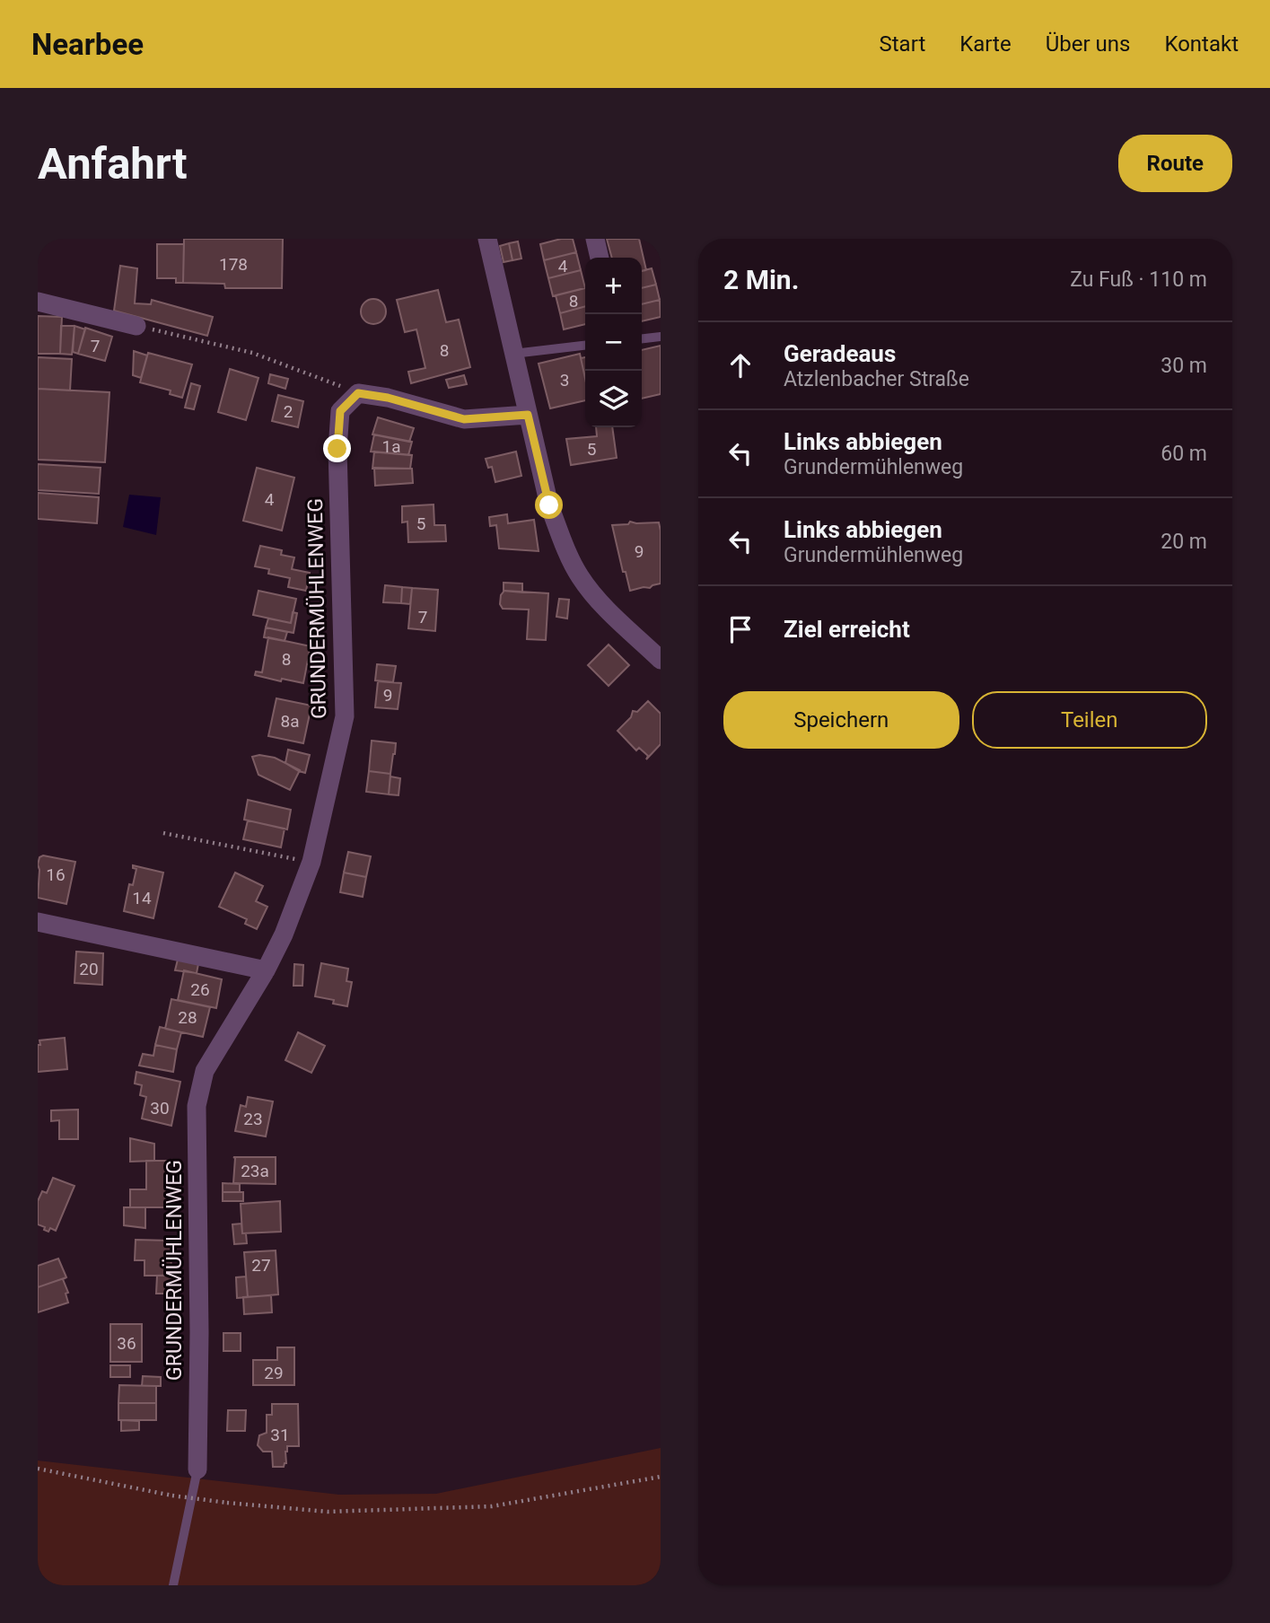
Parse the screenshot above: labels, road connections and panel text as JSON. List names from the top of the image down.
{
  "streets": {
    "street": ["GRUNDERMÜHLENWEG"]
  },
  "house_numbers": [
    "178",
    "4",
    "8",
    "7",
    "8",
    "3",
    "2",
    "1a",
    "5",
    "4",
    "5",
    "9",
    "7",
    "8",
    "9",
    "8a",
    "16",
    "14",
    "20",
    "26",
    "28",
    "30",
    "23",
    "23a",
    "27",
    "36",
    "29",
    "31"
  ],
  "page": {
    "header": "Nearbee",
    "nav": [
      "Start",
      "Karte",
      "Über uns",
      "Kontakt"
    ],
    "buttons": [
      "Route",
      ["Speichern", "Teilen"]
    ],
    "title": "Anfahrt",
    "heading": ["2 Min.", "Zu Fuß · 110 m"],
    "map_buttons": ["+", "−"],
    "list": [
      ["Geradeaus", "Atzlenbacher Straße", "30 m"],
      ["Links abbiegen", "Grundermühlenweg", "60 m"],
      ["Links abbiegen", "Grundermühlenweg", "20 m"],
      "Ziel erreicht"
    ]
  }
}
